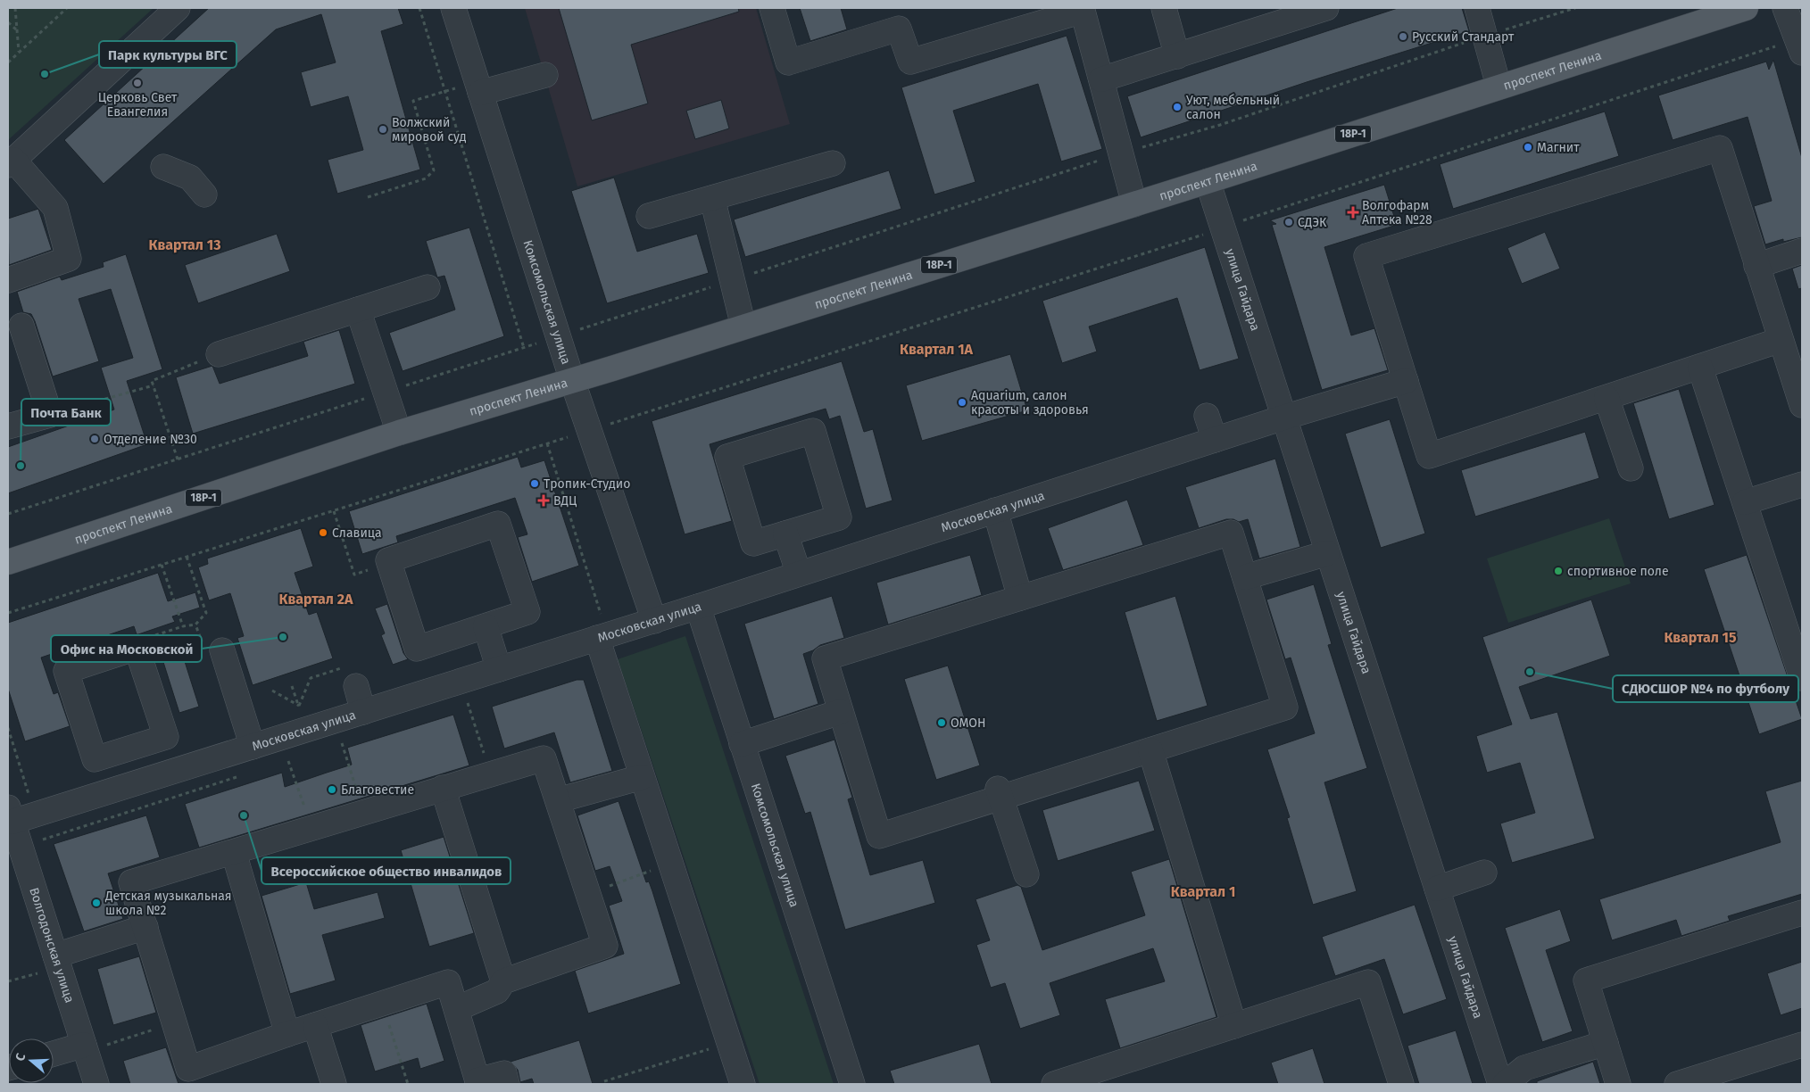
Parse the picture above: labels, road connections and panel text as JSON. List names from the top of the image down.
{
  "streets": {
    "main road": ["проспект Ленина", "18Р-1"],
    "street": [
      "улица Гайдара",
      "Комсомольская улица",
      "Московская улица",
      "Волгодонская улица"
    ]
  },
  "crossings": [
    ["проспект Ленина", "улица Гайдара"],
    ["проспект Ленина", "Комсомольская улица"],
    ["улица Гайдара", "Московская улица"],
    ["Комсомольская улица", "Московская улица"],
    ["Московская улица", "Волгодонская улица"]
  ],
  "districts": [
    "Квартал 13",
    "Квартал 1А",
    "Квартал 2А",
    "Квартал 15",
    "Квартал 1"
  ],
  "places": {
    "other": [
      "Русский Стандарт",
      "Парк культуры ВГС",
      "Церковь Свет Евангелия",
      "Уют, мебельный салон",
      "Волжский мировой суд",
      "Магнит",
      "СДЭК",
      "Aquarium, салон красоты и здоровья",
      "Отделение №30",
      "Почта Банк",
      "Тропик-Студио",
      "Славица",
      "спортивное поле",
      "Офис на Московской",
      "СДЮСШОР №4 по футболу",
      "ОМОН",
      "Благовестие",
      "Всероссийское общество инвалидов",
      "Детская музыкальная школа №2"
    ],
    "health": ["Волгофарм Аптека №28", "ВДЦ"]
  },
  "north": "left"
}
